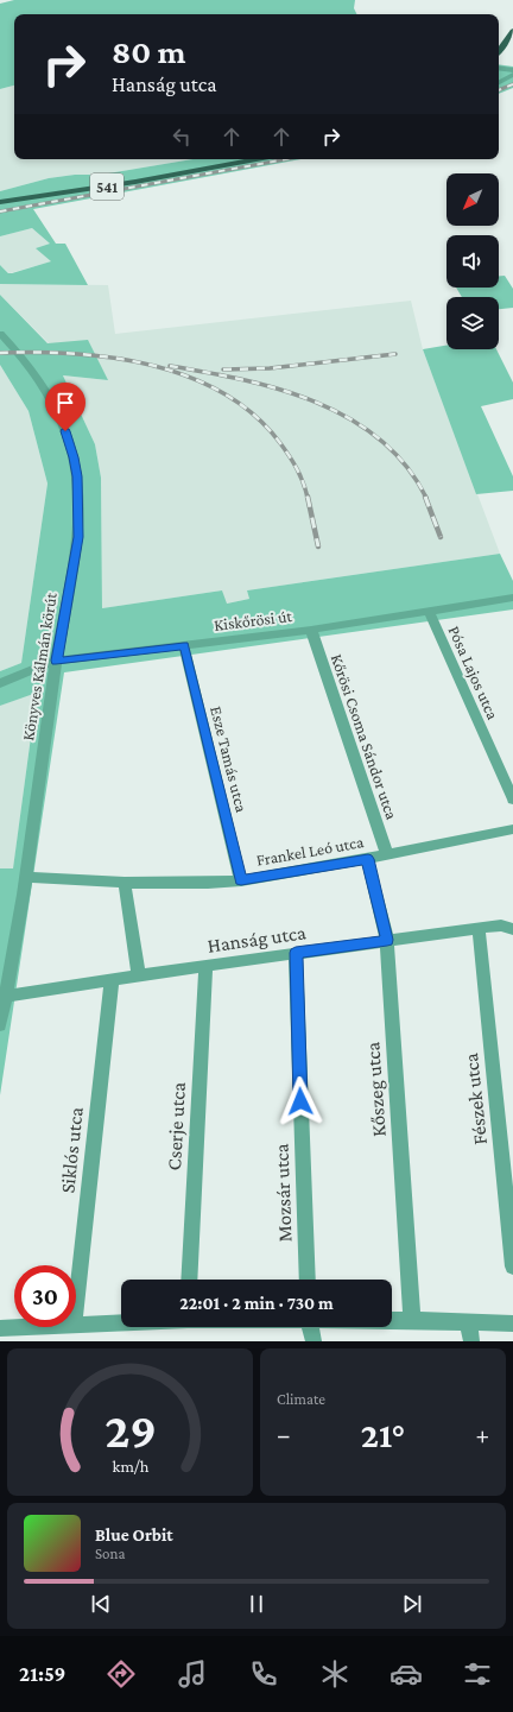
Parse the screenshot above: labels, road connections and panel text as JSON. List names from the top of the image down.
{
  "streets": {
    "main road": ["541"],
    "street": [
      "Kiskőrösi út",
      "Könyves Kálmán körút",
      "Pósa Lajos utca",
      "Kőrösi Csoma Sándor utca",
      "Esze Tamás utca",
      "Frankel Leó utca",
      "Hanság utca",
      "Kőszeg utca",
      "Fészek utca",
      "Cserje utca",
      "Siklós utca",
      "Mozsár utca"
    ]
  },
  "crossings": [
    ["Kiskőrösi út", "Könyves Kálmán körút"],
    ["Kiskőrösi út", "Pósa Lajos utca"],
    ["Kiskőrösi út", "Kőrösi Csoma Sándor utca"],
    ["Kiskőrösi út", "Esze Tamás utca"],
    ["Könyves Kálmán körút", "Frankel Leó utca"],
    ["Könyves Kálmán körút", "Hanság utca"],
    ["Kőrösi Csoma Sándor utca", "Frankel Leó utca"],
    ["Esze Tamás utca", "Frankel Leó utca"],
    ["Frankel Leó utca", "Kőszeg utca"],
    ["Hanság utca", "Kőszeg utca"],
    ["Hanság utca", "Fészek utca"],
    ["Hanság utca", "Cserje utca"],
    ["Hanság utca", "Siklós utca"],
    ["Hanság utca", "Mozsár utca"]
  ],
  "north": "bottom left",
  "page": {
    "turn": ["80 m", "Hanság utca"],
    "limit": "30",
    "trip": "22:01 · 2 min · 730 m",
    "tile": "Climate",
    "heat": ["−", "21°", "+"],
    "song": ["Blue Orbit", "Sona"],
    "tabs": "21:59",
    "gauge": ["29", "km/h"]
  }
}
